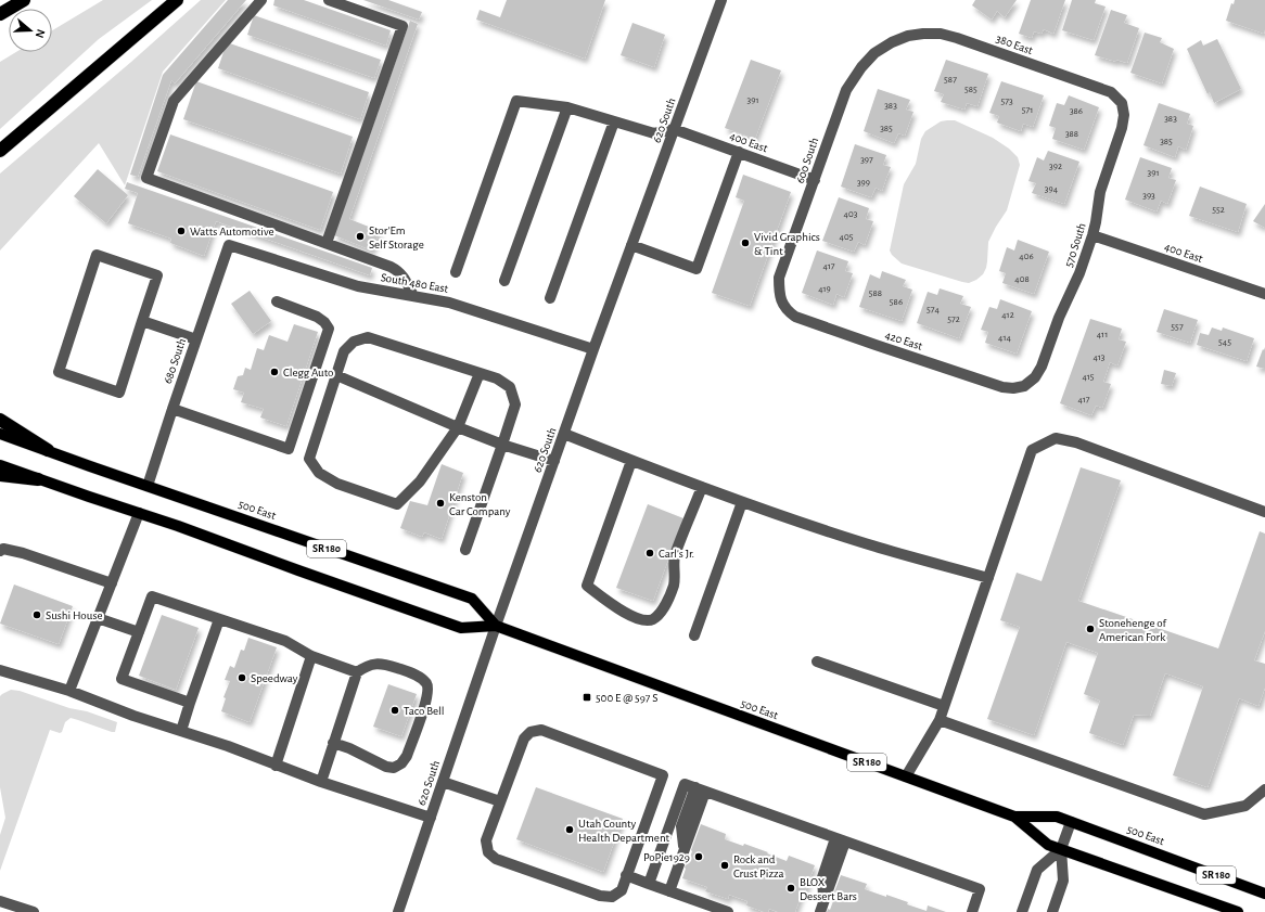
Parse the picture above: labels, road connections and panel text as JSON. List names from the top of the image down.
{
  "streets": {
    "main road": ["500 East", "SR 180"],
    "street": [
      "380 East",
      "620 South",
      "400 East",
      "600 South",
      "570 South",
      "South 480 East",
      "420 East",
      "680 South"
    ]
  },
  "crossings": [
    ["380 East", "600 South"],
    ["380 East", "570 South"],
    ["620 South", "400 East"],
    ["620 South", "South 480 East"],
    ["620 South", "500 East"],
    ["400 East", "600 South"],
    ["400 East", "570 South"],
    ["600 South", "420 East"],
    ["570 South", "420 East"],
    ["South 480 East", "680 South"],
    ["680 South", "500 East"]
  ],
  "places": {
    "other": [
      "Watts Automotive",
      "Stor'Em Self Storage",
      "Vivid Graphics & Tint",
      "Clegg Auto",
      "Kenston Car Company",
      "Carl's Jr.",
      "Sushi House",
      "Stonehenge of American Fork",
      "Speedway",
      "Taco Bell",
      "Utah County Health Department",
      "PoPie1929",
      "Rock and Crust Pizza",
      "BLOX Dessert Bars"
    ],
    "transit": ["500 E @ 597 S"]
  },
  "house_numbers": [
    "587",
    "585",
    "391",
    "573",
    "383",
    "571",
    "386",
    "383",
    "385",
    "388",
    "385",
    "397",
    "392",
    "391",
    "399",
    "394",
    "393",
    "552",
    "403",
    "405",
    "406",
    "417",
    "408",
    "419",
    "588",
    "586",
    "574",
    "412",
    "572",
    "557",
    "411",
    "414",
    "545",
    "413",
    "415",
    "417"
  ],
  "north": "right"
}
